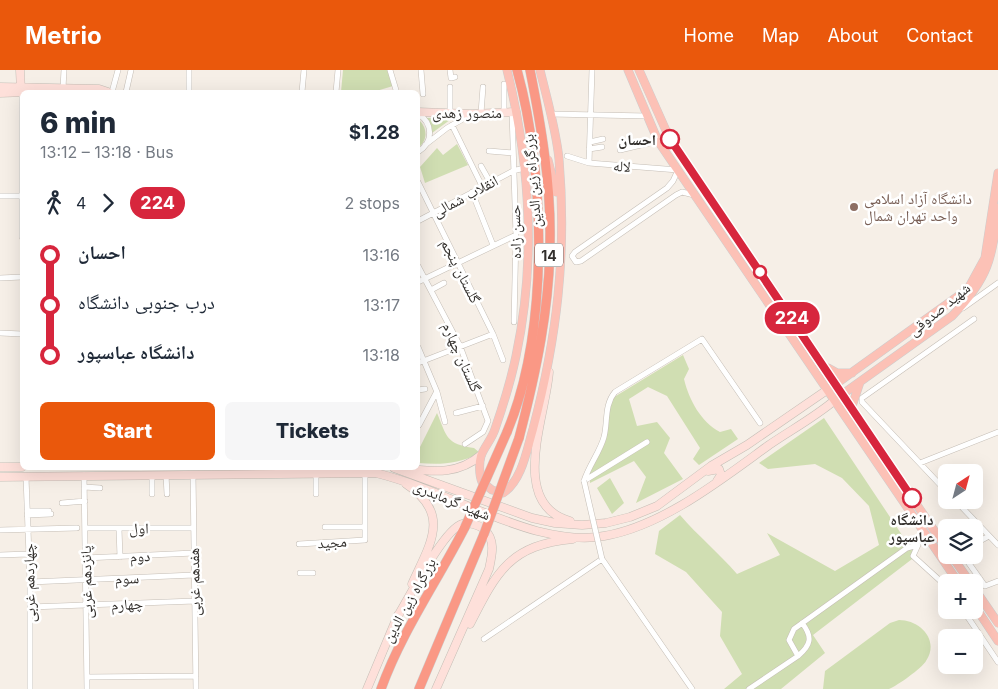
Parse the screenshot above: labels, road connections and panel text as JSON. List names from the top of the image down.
{
  "streets": {
    "highway": ["بزرگراه زین الدین", "14"],
    "main road": ["منصور زهدی", "شهید صدوقی", "شهید گرمابدری"],
    "street": [
      "لاله",
      "انقلاب شمالی",
      "حسن زاده",
      "گلستان پنجم",
      "گلستان چهارم",
      "اول",
      "مجید",
      "دوم",
      "سوم",
      "پانزدهم غربی",
      "هفدهم غربی",
      "چهاردهم غربی",
      "چهارم"
    ]
  },
  "crossings": [
    ["منصور زهدی", "حسن زاده"],
    ["انقلاب شمالی", "حسن زاده"],
    ["انقلاب شمالی", "گلستان پنجم"],
    ["شهید صدوقی", "شهید گرمابدری"],
    ["شهید گرمابدری", "پانزدهم غربی"],
    ["شهید گرمابدری", "هفدهم غربی"],
    ["شهید گرمابدری", "چهاردهم غربی"],
    ["اول", "پانزدهم غربی"],
    ["اول", "هفدهم غربی"],
    ["دوم", "پانزدهم غربی"],
    ["دوم", "هفدهم غربی"],
    ["سوم", "پانزدهم غربی"],
    ["سوم", "هفدهم غربی"],
    ["سوم", "چهاردهم غربی"],
    ["پانزدهم غربی", "چهارم"],
    ["هفدهم غربی", "چهارم"],
    ["چهاردهم غربی", "چهارم"]
  ],
  "places": ["احسان", "دانشگاه آزاد اسلامی واحد تهران شمال", "دانشگاه عباسپور"],
  "lines": ["bus line 224"],
  "north": "top right",
  "page": {
    "header": "Metrio",
    "nav": [
      "Home",
      "Map",
      "About",
      "Contact"
    ],
    "on_map": "224",
    "heading": ["6 min", "13:12 – 13:18 · Bus", "$1.28"],
    "legs": ["4", "224", "2 stops"],
    "list": [
      {
        "name": "احسان",
        "value": "13:16"
      },
      {
        "name": "درب جنوبی دانشگاه",
        "value": "13:17"
      },
      {
        "name": "دانشگاه عباسپور",
        "value": "13:18"
      }
    ],
    "buttons": ["Start", "Tickets"],
    "map_buttons": ["+", "−"]
  }
}
